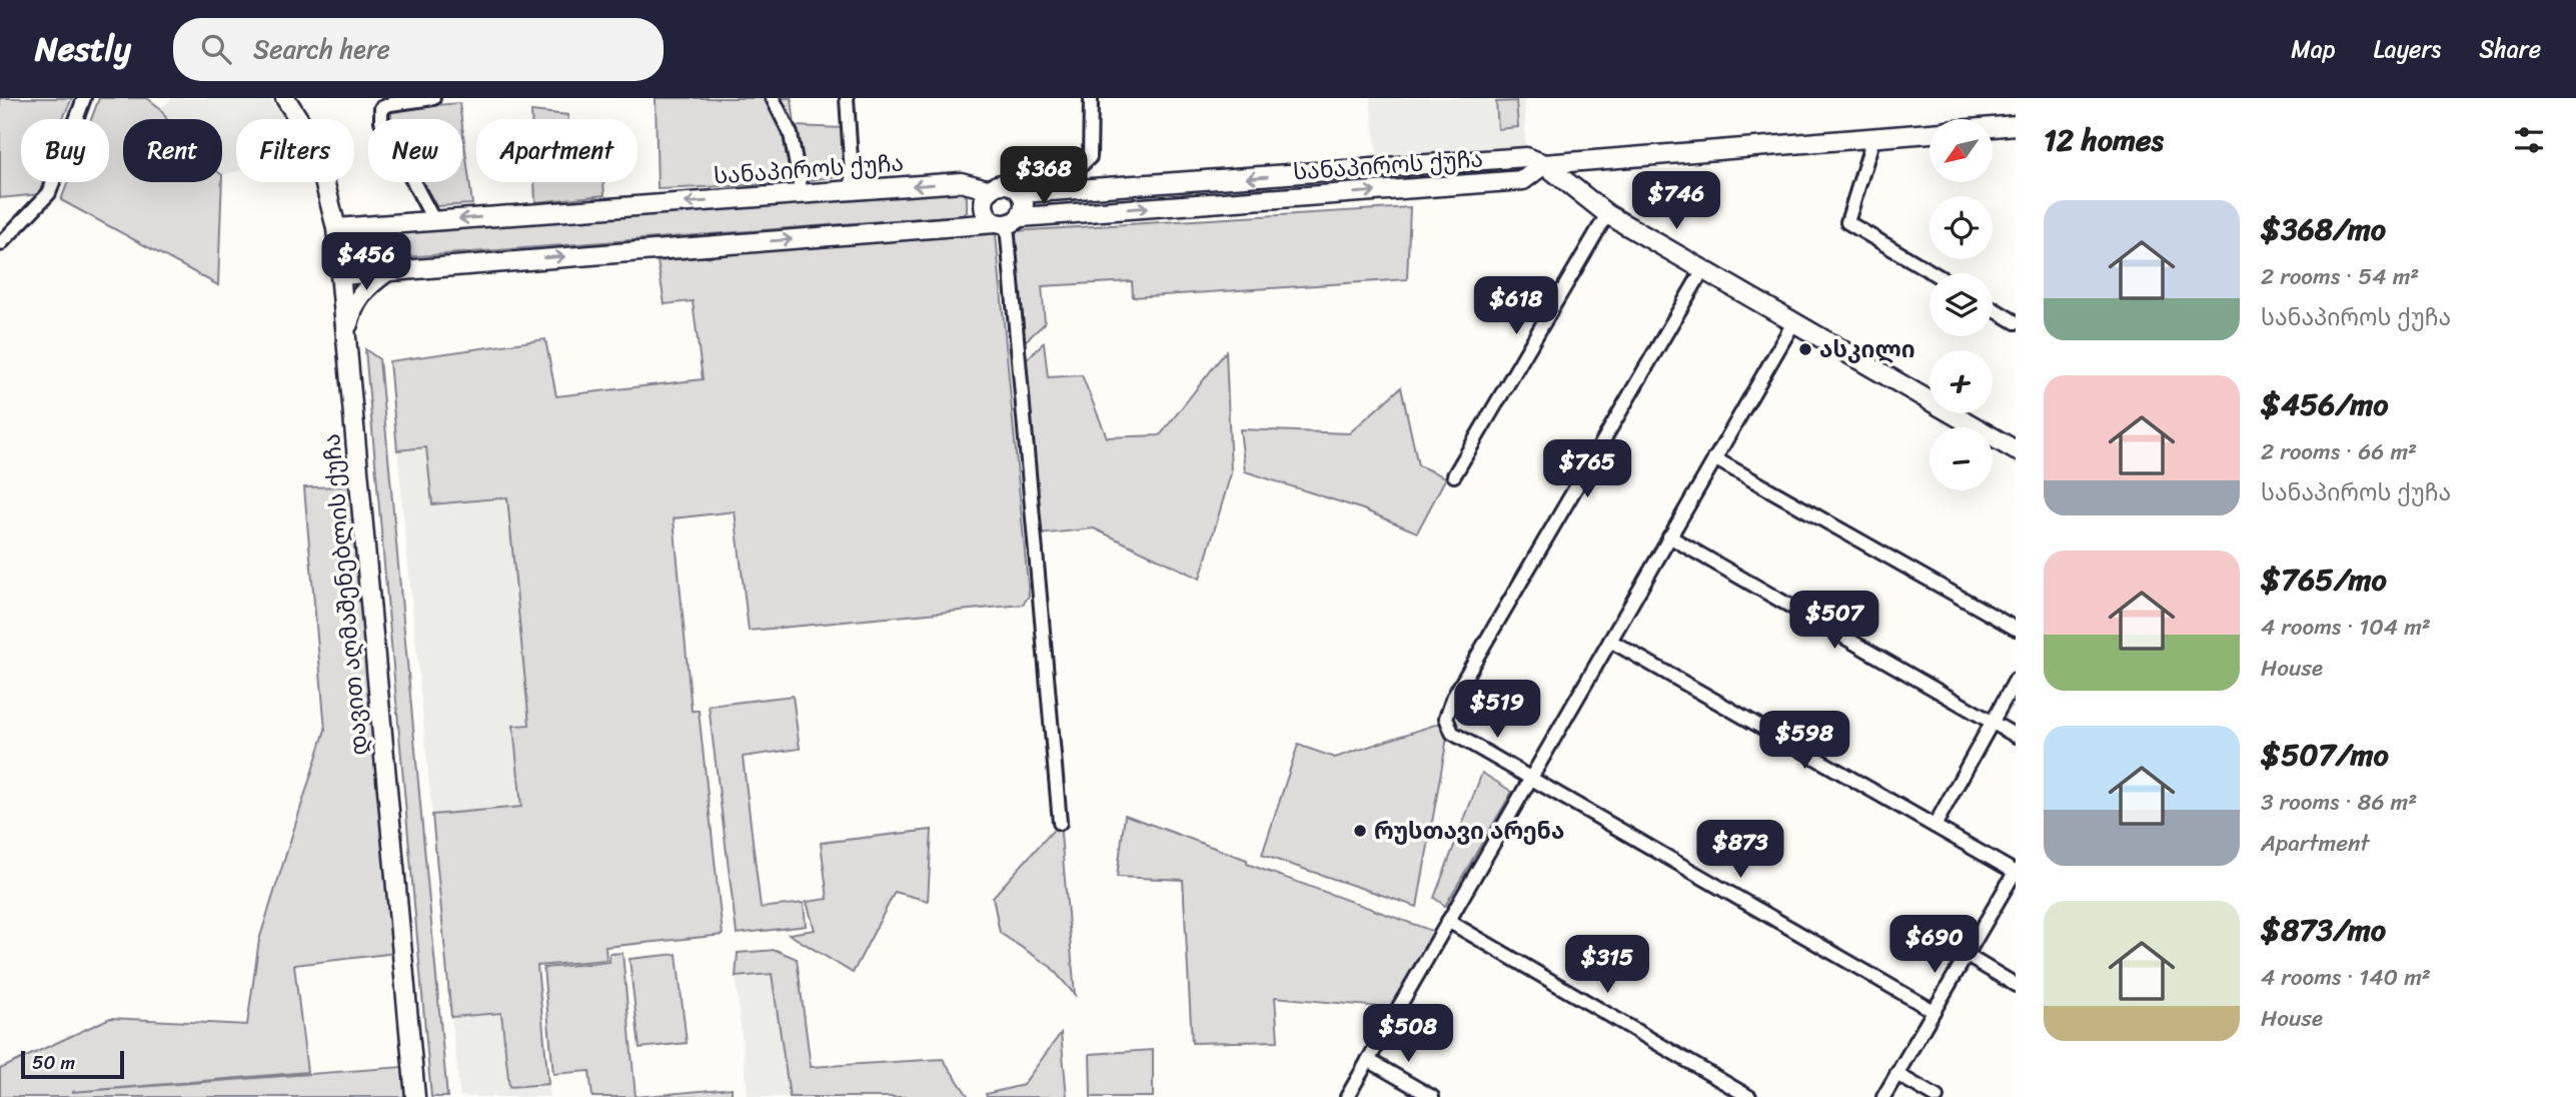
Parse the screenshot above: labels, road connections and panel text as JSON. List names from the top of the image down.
{
  "streets": {
    "main road": ["სანაპიროს ქუჩა", "დავით აღმაშენებლის ქუჩა"]
  },
  "crossings": [
    ["სანაპიროს ქუჩა", "დავით აღმაშენებლის ქუჩა"]
  ],
  "places": ["ასკილი", "რუსთავი არენა"],
  "scale_bar": "50 m",
  "north": "bottom left",
  "page": {
    "header": "Nestly",
    "search": "Search here",
    "nav": ["Map", "Layers", "Share"],
    "heading": "12 homes",
    "map_buttons": ["+", "−"],
    "chip": [
      "Buy",
      "Rent",
      "Filters",
      "New",
      "Apartment"
    ],
    "price": [
      "$368",
      "$746",
      "$456",
      "$618",
      "$765",
      "$507",
      "$519",
      "$598",
      "$873",
      "$690",
      "$315",
      "$508"
    ],
    "list": [
      {
        "name": "$368/mo",
        "note": "2 rooms · 54 m² · სანაპიროს ქუჩა"
      },
      {
        "name": "$456/mo",
        "note": "2 rooms · 66 m² · სანაპიროს ქუჩა"
      },
      {
        "name": "$765/mo",
        "note": "4 rooms · 104 m² · House"
      },
      {
        "name": "$507/mo",
        "note": "3 rooms · 86 m² · Apartment"
      },
      {
        "name": "$873/mo",
        "note": "4 rooms · 140 m² · House"
      }
    ],
    "scale": "50 m"
  }
}
